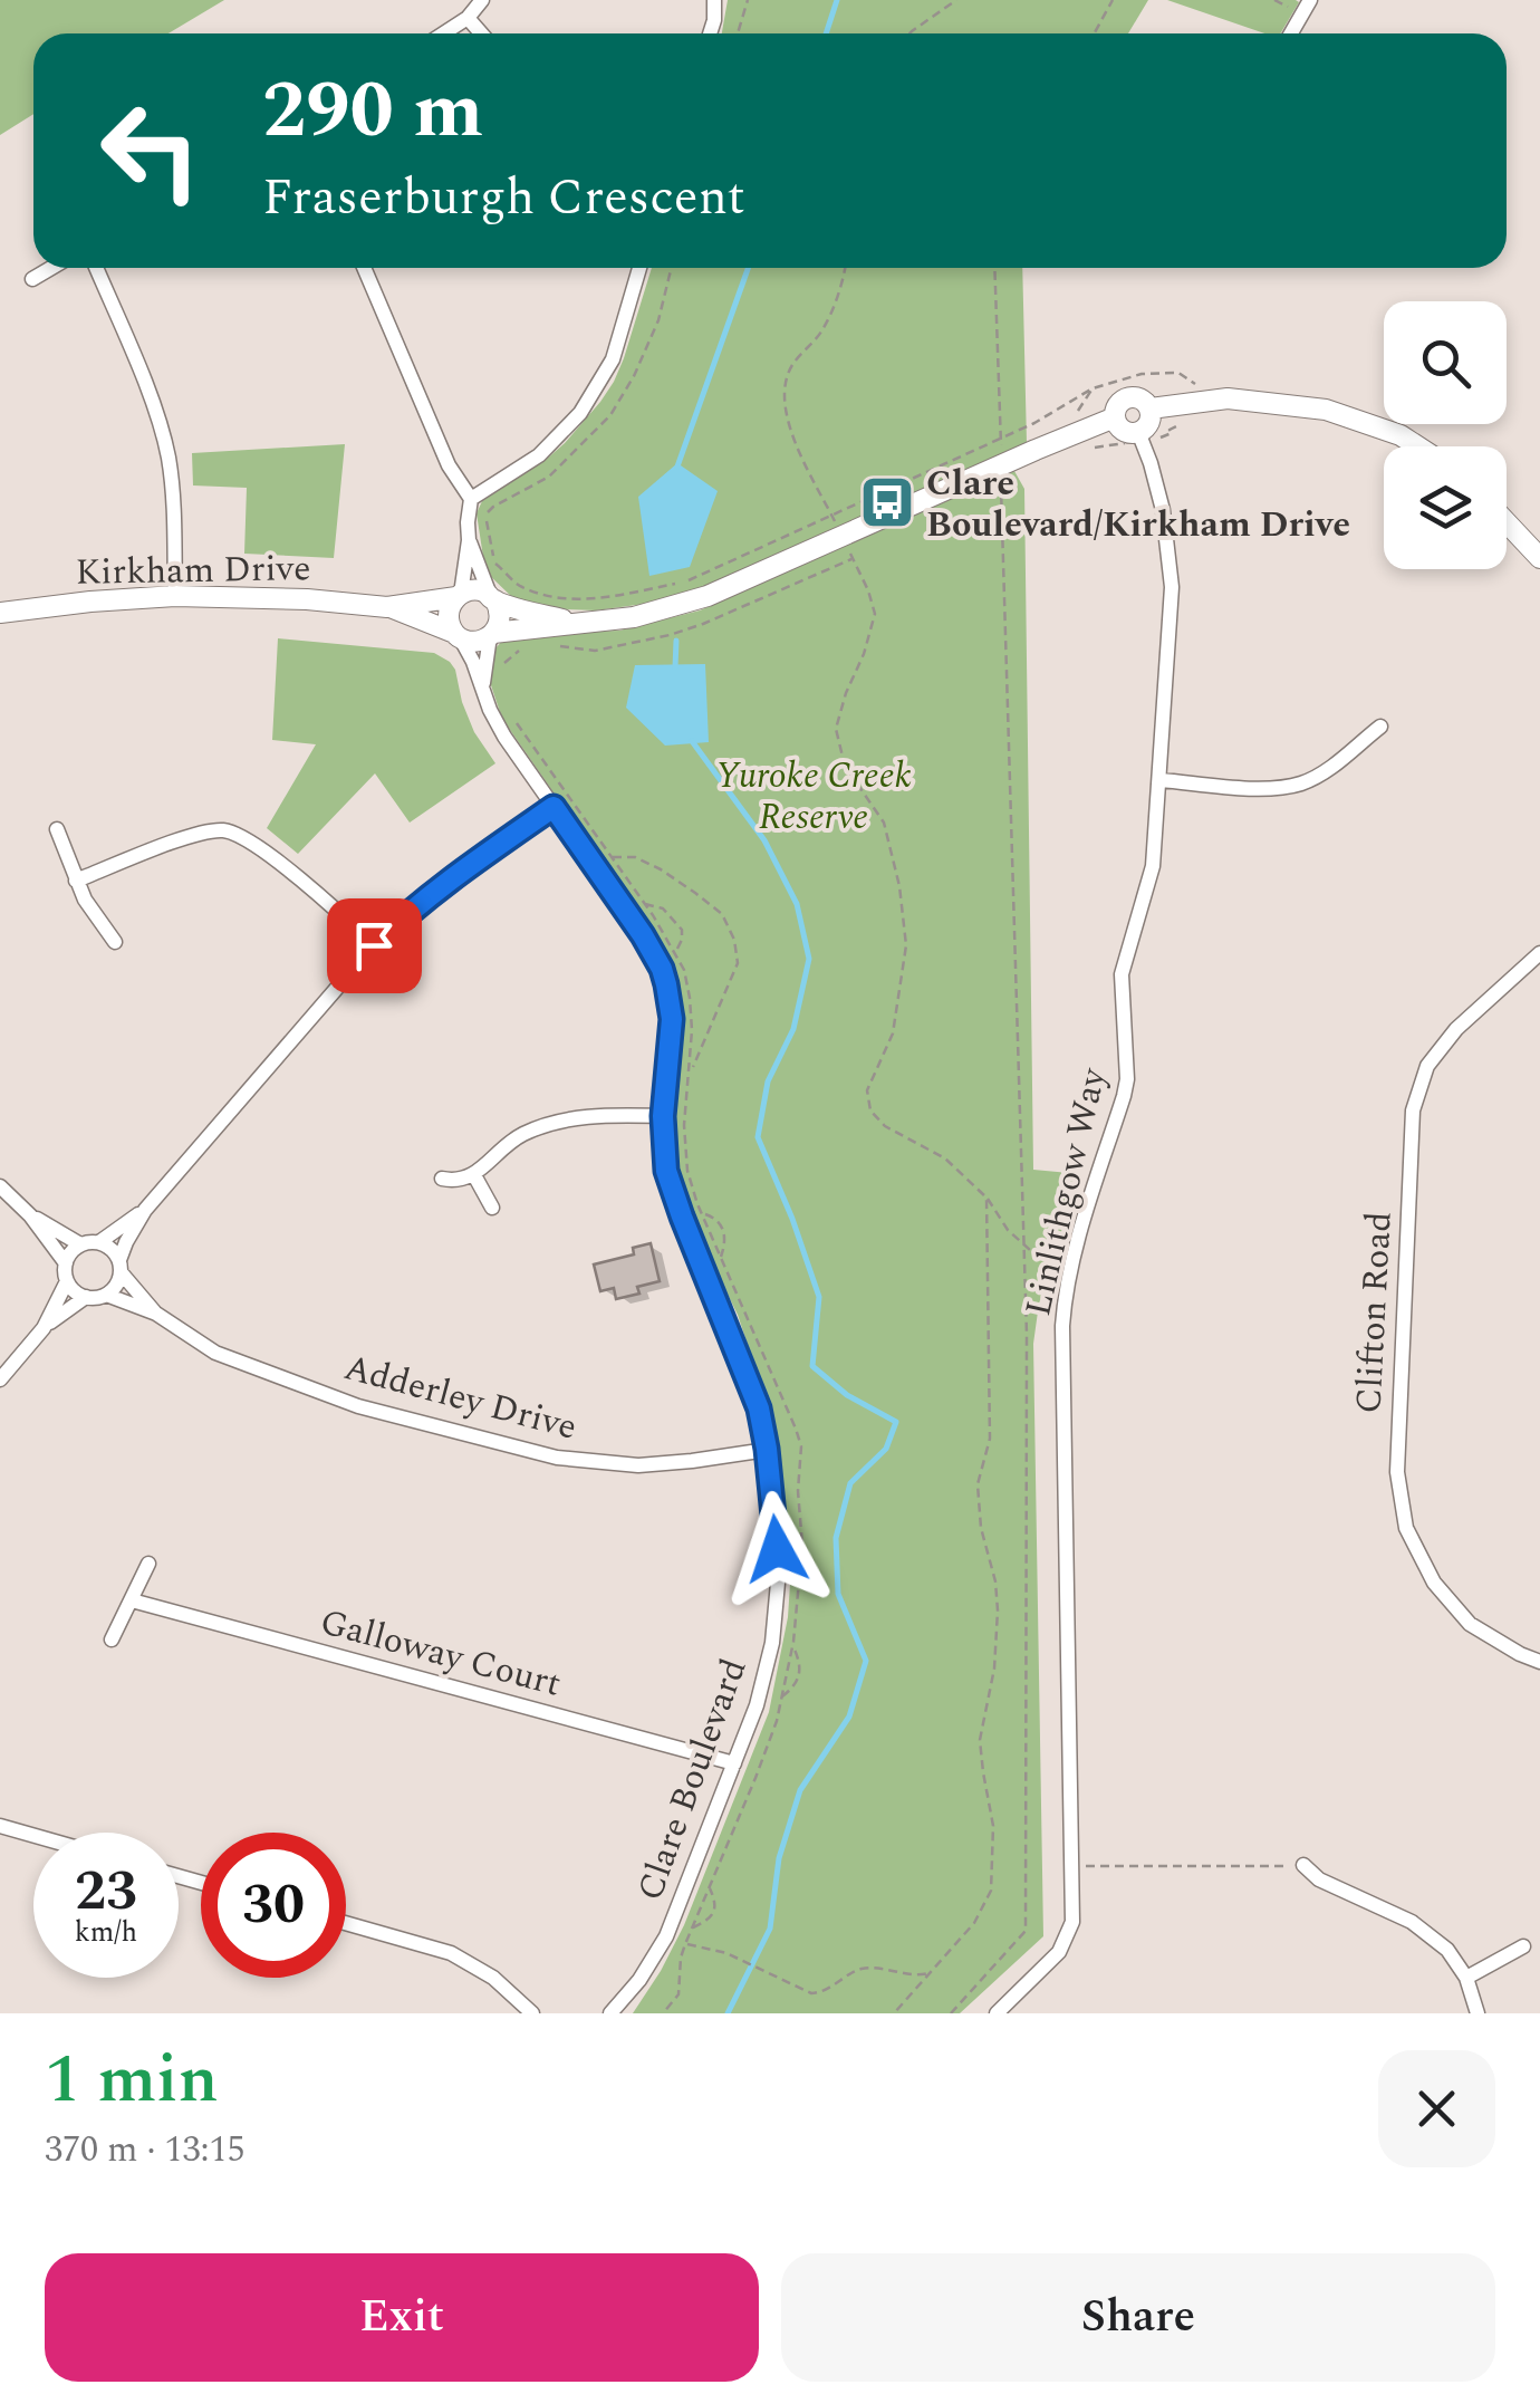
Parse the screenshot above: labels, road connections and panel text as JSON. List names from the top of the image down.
{
  "streets": {
    "street": [
      "Kirkham Drive",
      "Linlithgow Way",
      "Clifton Road",
      "Adderley Drive",
      "Galloway Court",
      "Clare Boulevard"
    ]
  },
  "crossings": [
    ["Kirkham Drive", "Clare Boulevard"],
    ["Adderley Drive", "Clare Boulevard"],
    ["Galloway Court", "Clare Boulevard"]
  ],
  "parks": ["Yuroke Creek Reserve"],
  "places": {
    "bus stop": ["Clare Boulevard/Kirkham Drive"]
  },
  "page": {
    "turn": ["290 m", "Fraserburgh Crescent"],
    "speed": "23 km/h",
    "limit": "30",
    "heading": ["1 min", "370 m · 13:15"],
    "buttons": ["Exit", "Share"]
  }
}
